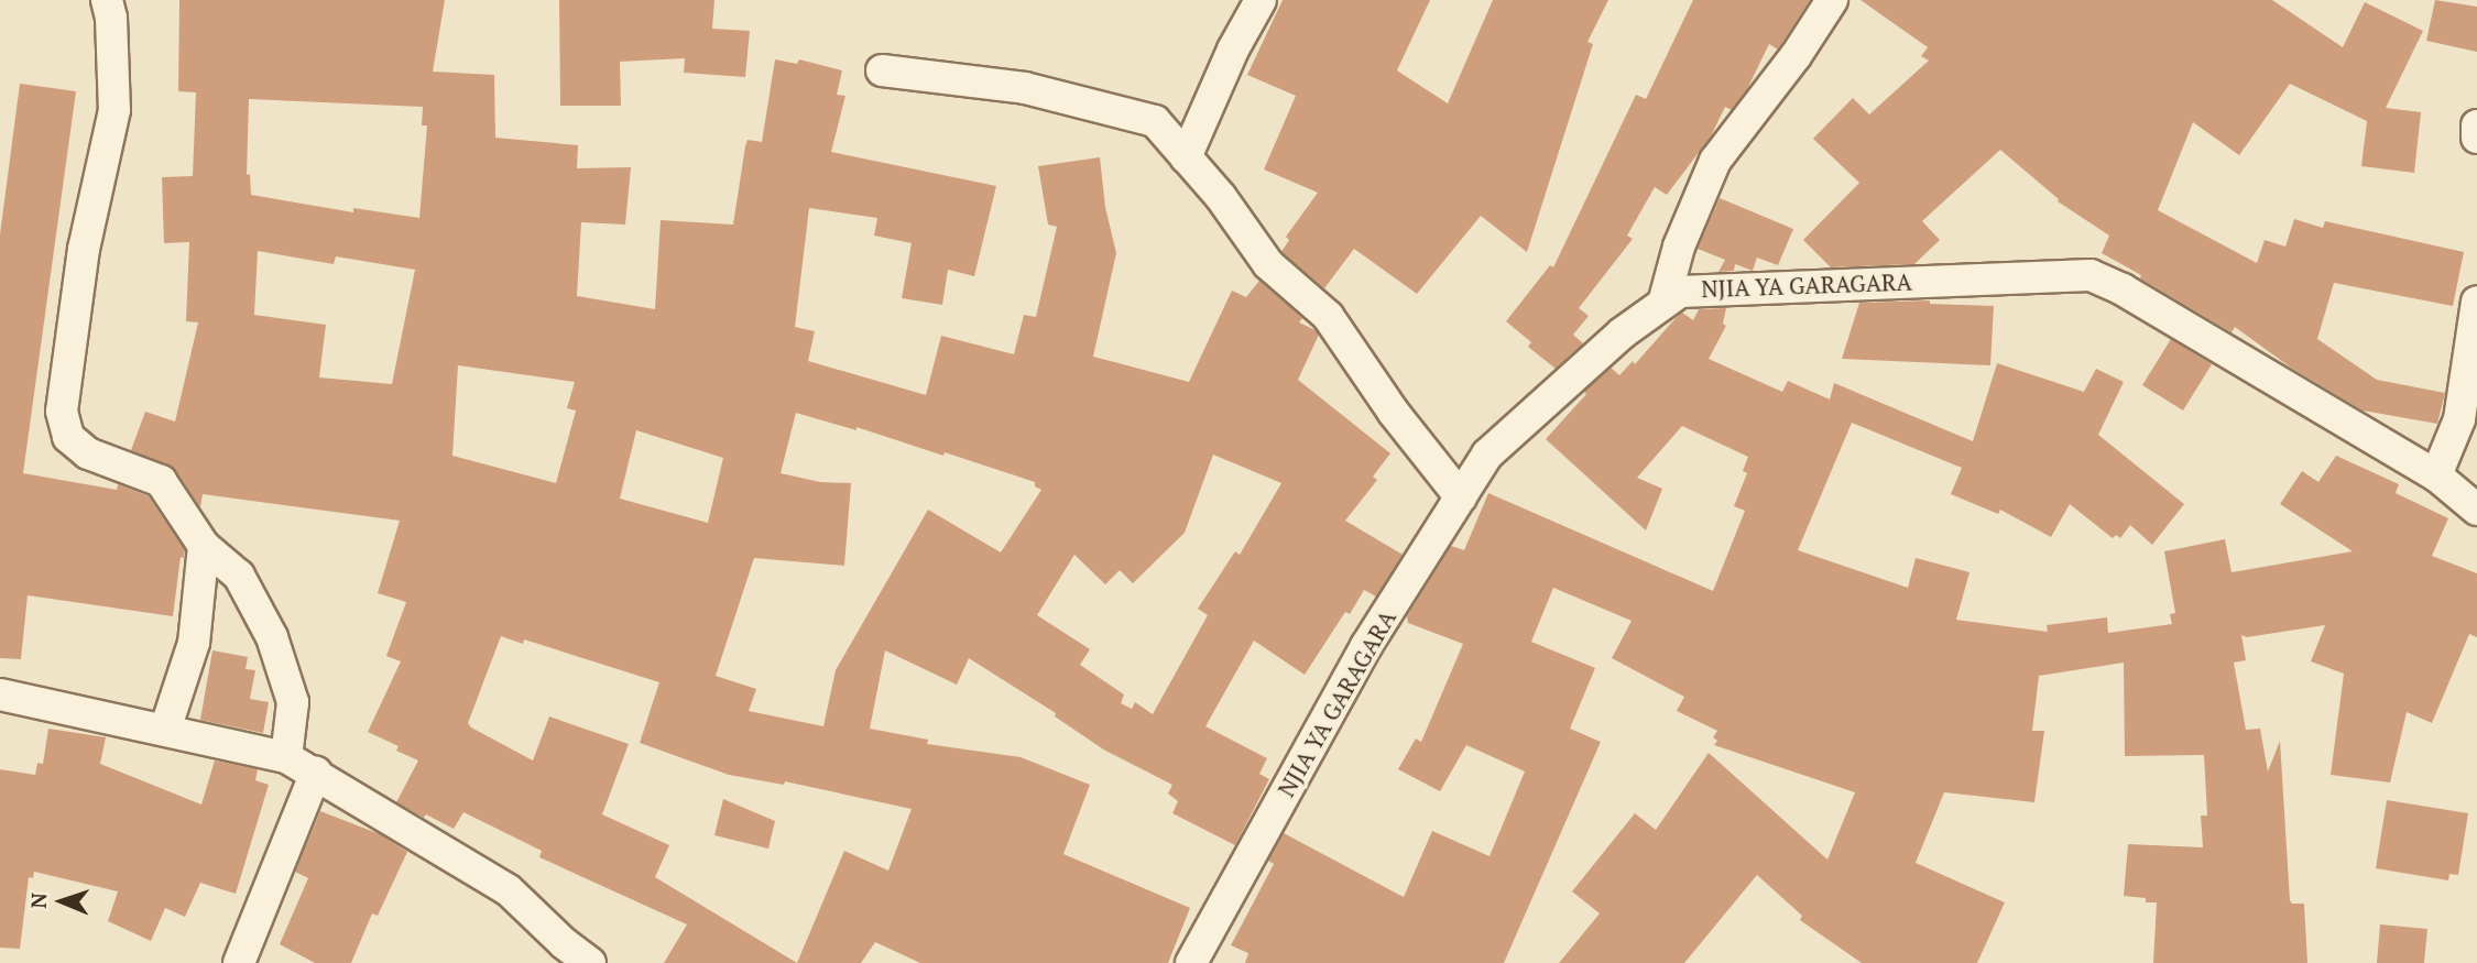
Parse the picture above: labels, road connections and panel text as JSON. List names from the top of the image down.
{
  "streets": {
    "street": ["NJIA YA GARAGARA"]
  },
  "north": "left"
}
